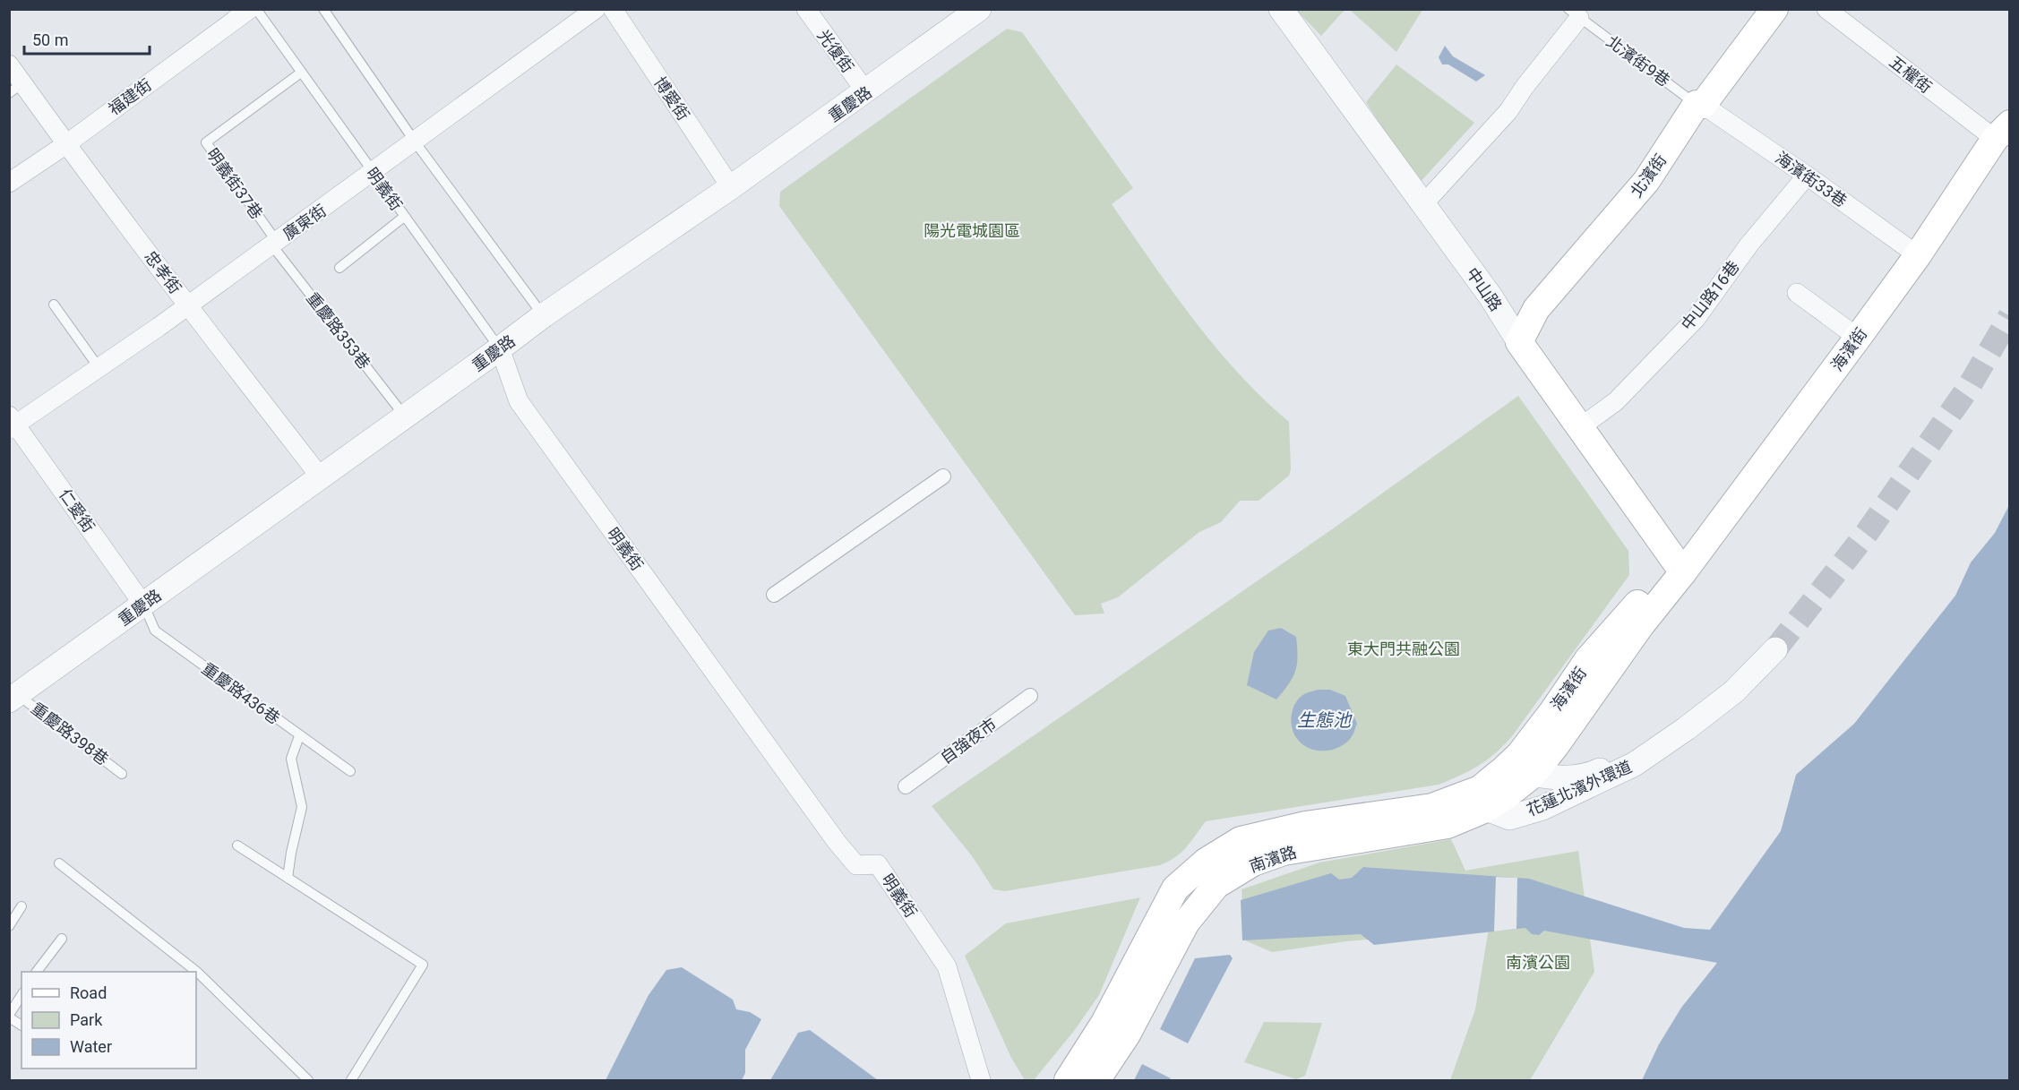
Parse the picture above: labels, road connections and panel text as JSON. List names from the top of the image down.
{
  "streets": {
    "main road": [
      "北濱街",
      "中山路",
      "海濱街",
      "南濱路"
    ],
    "street": [
      "光復街",
      "五權街",
      "福建街",
      "博愛街",
      "重慶路",
      "海濱街33巷",
      "明義街",
      "廣東街",
      "忠孝街",
      "中山路16巷",
      "仁愛街",
      "自強夜市",
      "花蓮北濱外環道"
    ],
    "lane": [
      "北濱街9巷",
      "明義街37巷",
      "重慶路353巷",
      "重慶路436巷",
      "重慶路398巷"
    ]
  },
  "crossings": [
    ["光復街", "重慶路"],
    ["北濱街9巷", "北濱街"],
    ["北濱街9巷", "海濱街33巷"],
    ["五權街", "海濱街"],
    ["福建街", "忠孝街"],
    ["博愛街", "重慶路"],
    ["重慶路", "明義街"],
    ["重慶路", "忠孝街"],
    ["重慶路", "重慶路353巷"],
    ["重慶路", "仁愛街"],
    ["重慶路", "重慶路436巷"],
    ["重慶路", "重慶路398巷"],
    ["北濱街", "海濱街33巷"],
    ["北濱街", "中山路"],
    ["海濱街33巷", "中山路16巷"],
    ["海濱街33巷", "海濱街"],
    ["明義街37巷", "明義街"],
    ["明義街37巷", "廣東街"],
    ["明義街37巷", "重慶路353巷"],
    ["明義街", "廣東街"],
    ["廣東街", "忠孝街"],
    ["廣東街", "重慶路353巷"],
    ["廣東街", "仁愛街"],
    ["中山路", "中山路16巷"],
    ["中山路", "海濱街"],
    ["海濱街", "花蓮北濱外環道"],
    ["海濱街", "南濱路"],
    ["仁愛街", "重慶路436巷"],
    ["花蓮北濱外環道", "南濱路"]
  ],
  "water": ["生態池"],
  "parks": ["陽光電城園區", "東大門共融公園", "南濱公園"],
  "legend": ["Road", "Park", "Water"],
  "scale_bar": "50 m"
}
